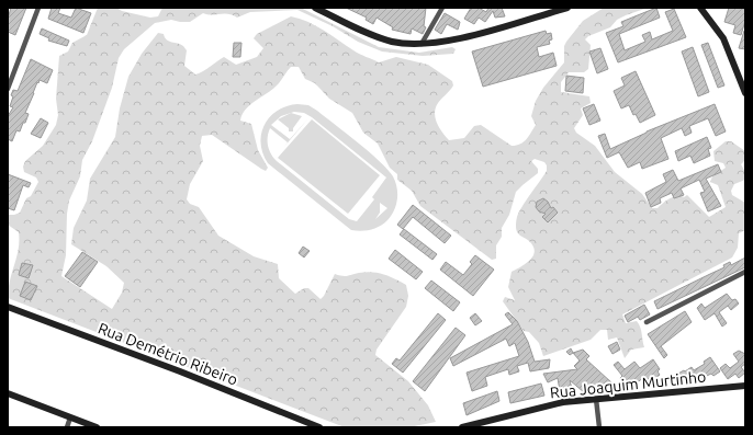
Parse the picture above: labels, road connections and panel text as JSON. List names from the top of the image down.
{
  "streets": {
    "main road": ["Rua Demétrio Ribeiro", "Rua Joaquim Murtinho"]
  }
}
